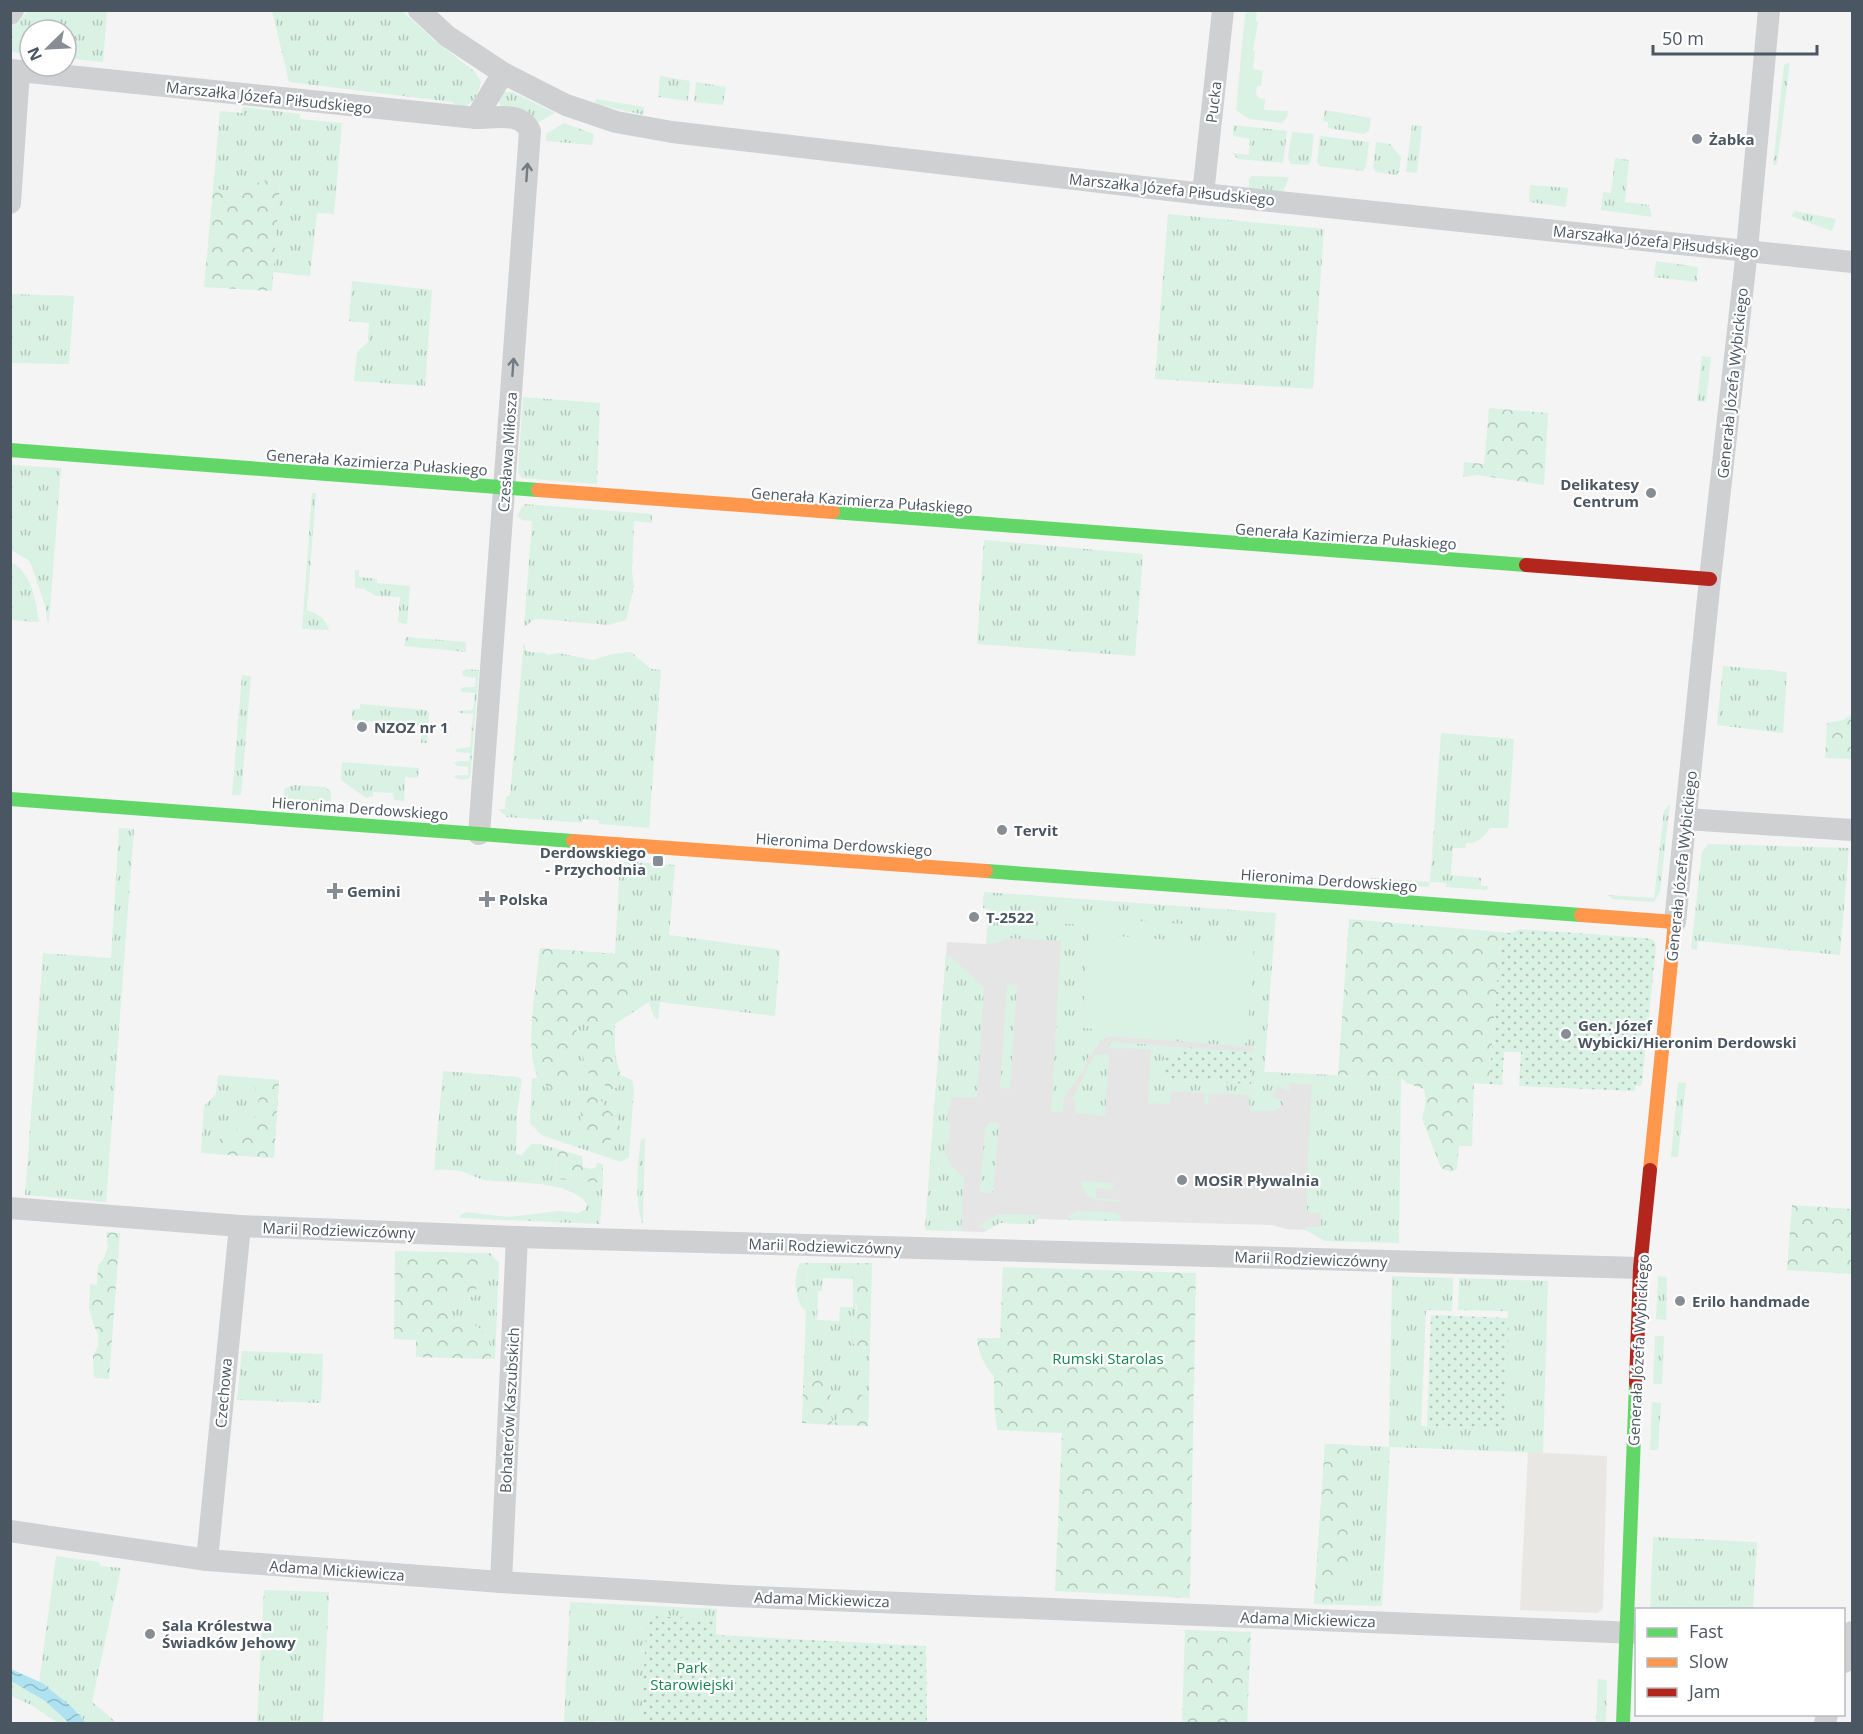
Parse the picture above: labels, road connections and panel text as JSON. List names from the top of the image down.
{
  "streets": {
    "street": [
      "Marszałka Józefa Piłsudskiego",
      "Pucka",
      "Generała Józefa Wybickiego",
      "Czesława Miłosza",
      "Generała Kazimierza Pułaskiego",
      "Hieronima Derdowskiego",
      "Marii Rodziewiczówny",
      "Czechowa",
      "Bohaterów Kaszubskich",
      "Adama Mickiewicza"
    ]
  },
  "crossings": [
    ["Marszałka Józefa Piłsudskiego", "Pucka"],
    ["Marszałka Józefa Piłsudskiego", "Generała Józefa Wybickiego"],
    ["Marszałka Józefa Piłsudskiego", "Czesława Miłosza"],
    ["Generała Józefa Wybickiego", "Generała Kazimierza Pułaskiego"],
    ["Generała Józefa Wybickiego", "Hieronima Derdowskiego"],
    ["Generała Józefa Wybickiego", "Marii Rodziewiczówny"],
    ["Generała Józefa Wybickiego", "Adama Mickiewicza"],
    ["Czesława Miłosza", "Generała Kazimierza Pułaskiego"],
    ["Czesława Miłosza", "Hieronima Derdowskiego"],
    ["Marii Rodziewiczówny", "Czechowa"],
    ["Marii Rodziewiczówny", "Bohaterów Kaszubskich"],
    ["Czechowa", "Adama Mickiewicza"],
    ["Bohaterów Kaszubskich", "Adama Mickiewicza"]
  ],
  "one_way": ["Czesława Miłosza"],
  "parks": ["Rumski Starolas", "Park Starowiejski"],
  "places": {
    "other": [
      "Żabka",
      "Delikatesy Centrum",
      "NZOZ nr 1",
      "Tervit",
      "T-2522",
      "Gen. Józef Wybicki/Hieronim Derdowski",
      "MOSiR Pływalnia",
      "Erilo handmade",
      "Sala Królestwa Świadków Jehowy"
    ],
    "transit": ["Derdowskiego - Przychodnia"],
    "health": ["Gemini", "Polska"]
  },
  "legend": ["Fast", "Slow", "Jam"],
  "scale_bar": "50 m",
  "north": "bottom left"
}
